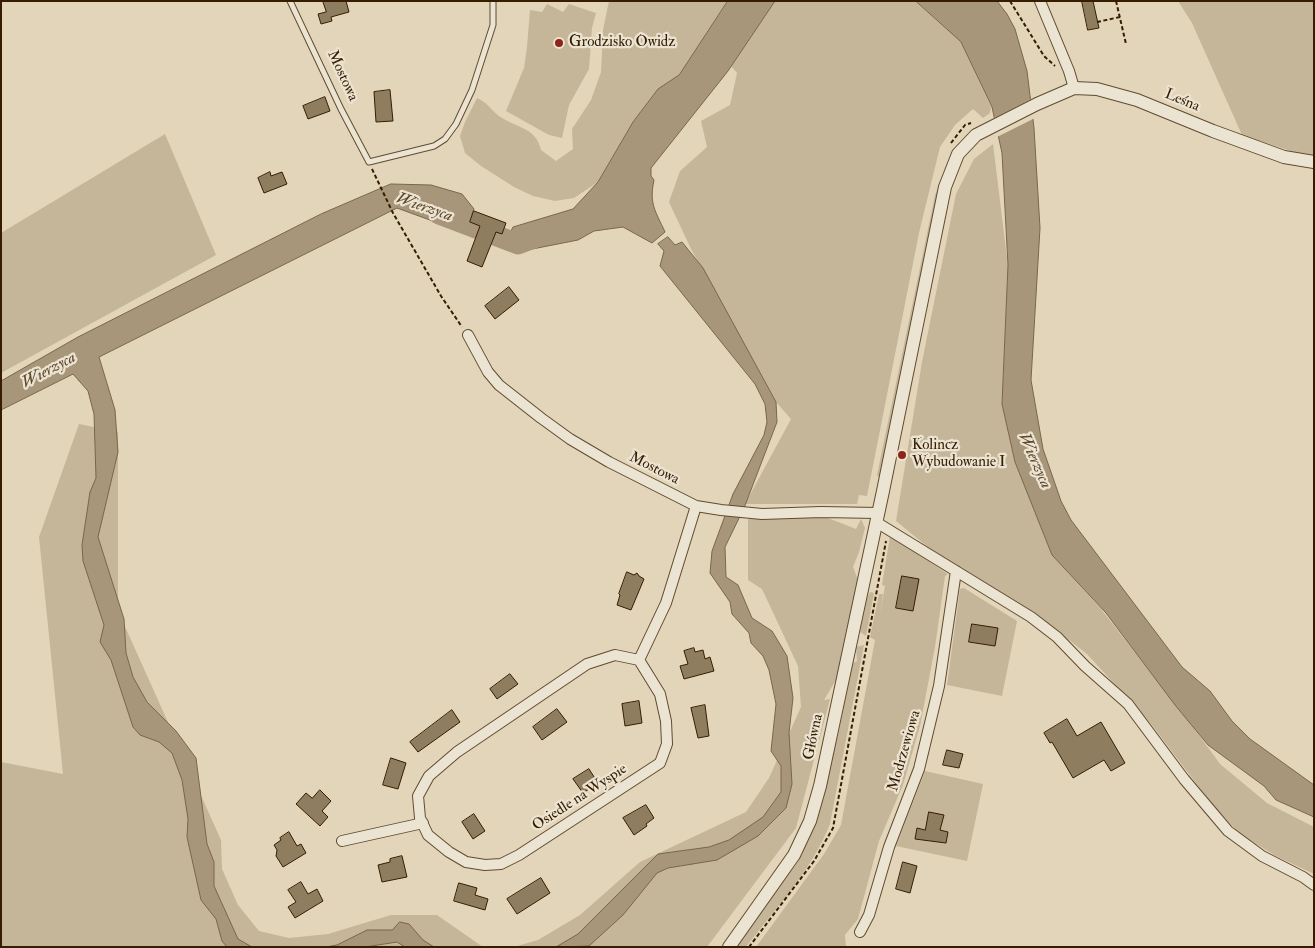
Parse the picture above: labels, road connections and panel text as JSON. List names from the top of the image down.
{
  "streets": {
    "street": [
      "Mostowa",
      "Leśna",
      "Główna",
      "Modrzewiowa",
      "Osiedle na Wyspie"
    ]
  },
  "crossings": [
    ["Mostowa", "Główna"],
    ["Leśna", "Główna"]
  ],
  "water": ["Wierzyca"],
  "places": ["Grodzisko Owidz", "Kolincz Wybudowanie I"]
}
